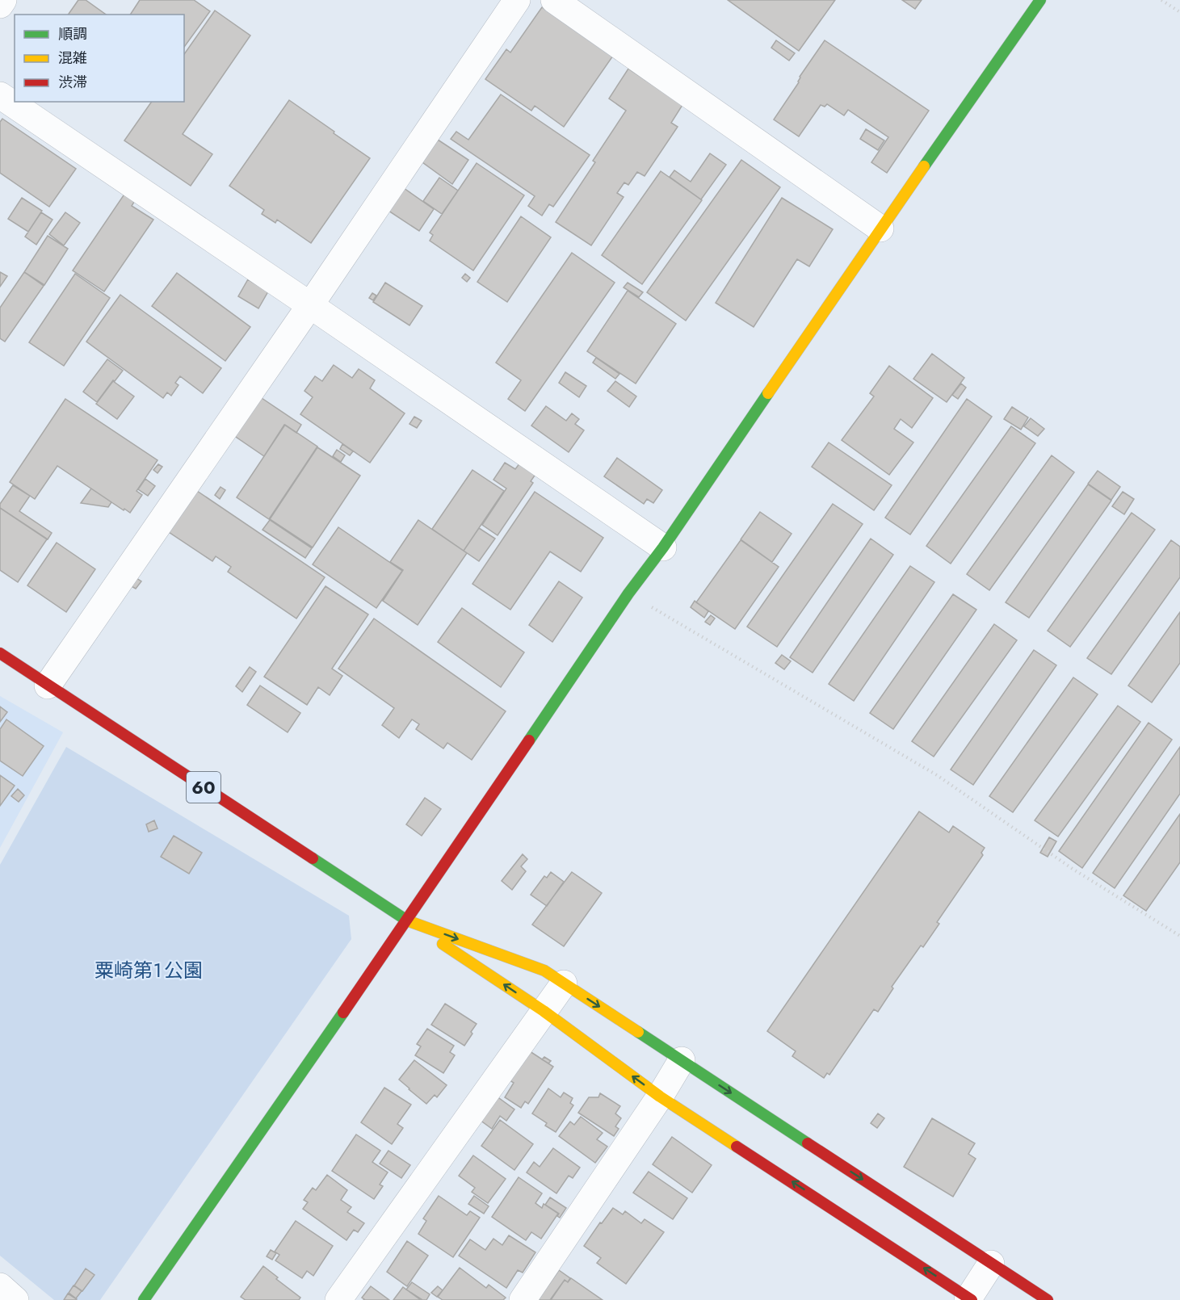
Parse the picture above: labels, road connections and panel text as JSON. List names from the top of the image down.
{
  "streets": {
    "street": ["60"]
  },
  "parks": ["粟崎第１公園"],
  "legend": ["順調", "混雑", "渋滞"]
}
